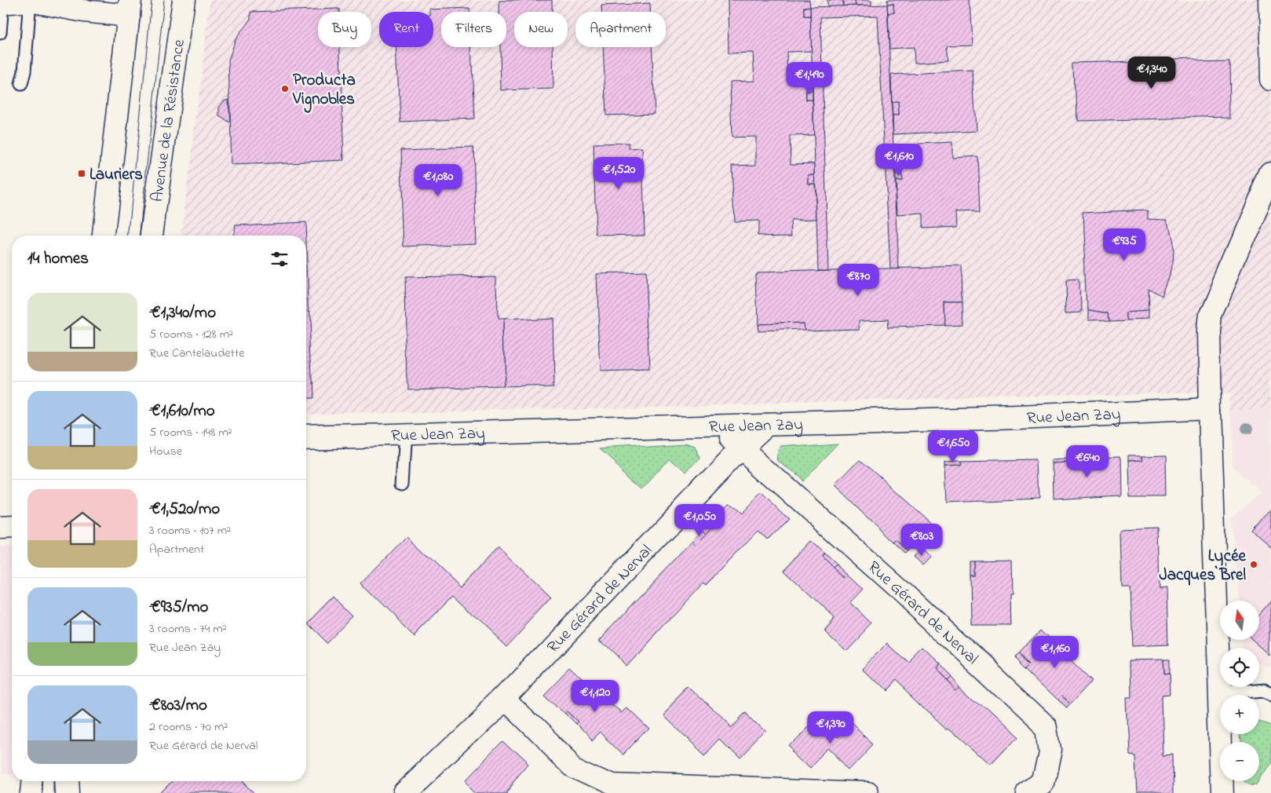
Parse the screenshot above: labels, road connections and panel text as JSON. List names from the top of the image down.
{
  "streets": {
    "street": ["Avenue de la Résistance", "Rue Jean Zay", "Rue Gérard de Nerval"]
  },
  "crossings": [
    ["Rue Jean Zay", "Rue Gérard de Nerval"]
  ],
  "places": {
    "other": ["Producta Vignobles", "Lycée Jacques Brel"],
    "transit": ["Lauriers"]
  },
  "north": "top",
  "page": {
    "chip": [
      "Buy",
      "Rent",
      "Filters",
      "New",
      "Apartment"
    ],
    "price": [
      "€1,340",
      "€1,490",
      "€1,610",
      "€1,520",
      "€1,080",
      "€935",
      "€870",
      "€1,650",
      "€640",
      "€1,050",
      "€803",
      "€1,160",
      "€1,120",
      "€1,390"
    ],
    "heading": "14 homes",
    "list": [
      {
        "name": "€1,340/mo",
        "note": "5 rooms · 128 m² · Rue Cantelaudette"
      },
      {
        "name": "€1,610/mo",
        "note": "5 rooms · 148 m² · House"
      },
      {
        "name": "€1,520/mo",
        "note": "3 rooms · 107 m² · Apartment"
      },
      {
        "name": "€935/mo",
        "note": "3 rooms · 74 m² · Rue Jean Zay"
      },
      {
        "name": "€803/mo",
        "note": "2 rooms · 70 m² · Rue Gérard de Nerval"
      }
    ],
    "map_buttons": ["+", "−"]
  }
}
